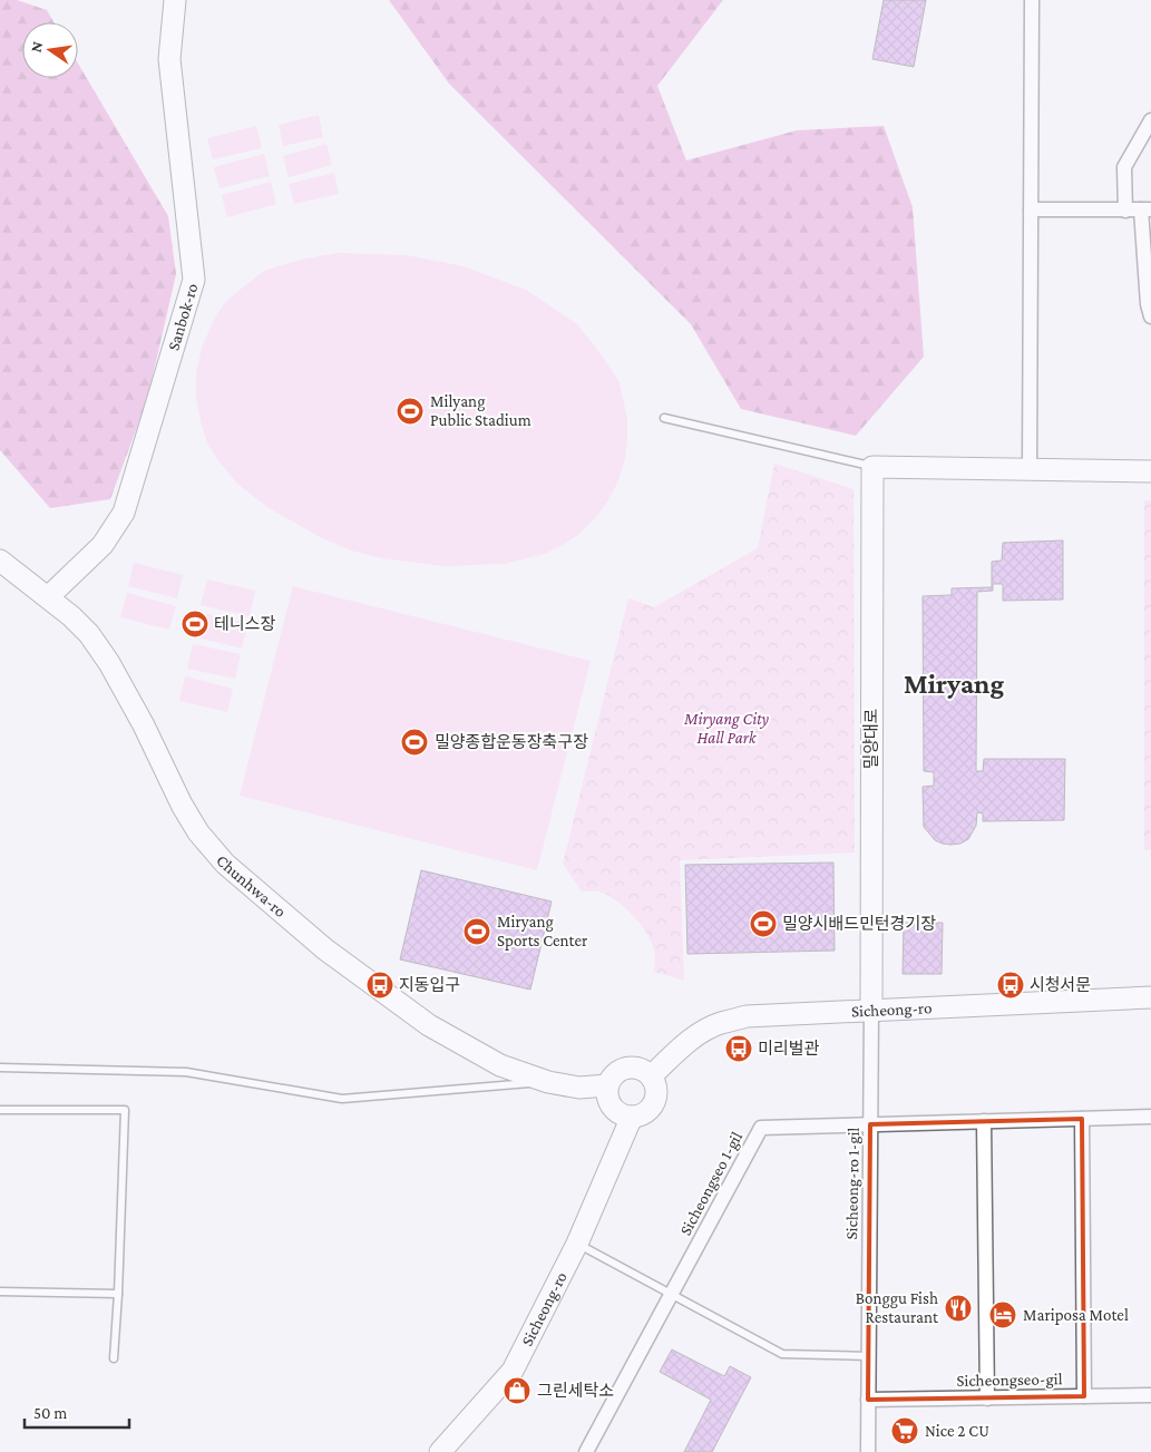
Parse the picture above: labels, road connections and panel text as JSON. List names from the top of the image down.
{
  "streets": {
    "street": [
      "Sanbok-ro",
      "밀양대로",
      "Chunhwa-ro",
      "Sicheong-ro",
      "Sicheongseo 1-gil",
      "Sicheong-ro 1-gil",
      "Sicheongseo-gil"
    ]
  },
  "crossings": [
    ["Sanbok-ro", "Chunhwa-ro"],
    ["밀양대로", "Sicheong-ro"],
    ["밀양대로", "Sicheong-ro 1-gil"],
    ["Chunhwa-ro", "Sicheong-ro"],
    ["Sicheong-ro", "Sicheong-ro 1-gil"],
    ["Sicheongseo 1-gil", "Sicheong-ro 1-gil"],
    ["Sicheong-ro 1-gil", "Sicheongseo-gil"]
  ],
  "districts": ["Miryang"],
  "parks": ["Miryang City Hall Park"],
  "places": {
    "sports": [
      "Milyang Public Stadium",
      "테니스장",
      "밀양종합운동장축구장",
      "밀양시배드민턴경기장",
      "Miryang Sports Center"
    ],
    "bus stop": ["지동입구", "시청서문", "미리벌관"],
    "restaurant": ["Bonggu Fish Restaurant"],
    "hotel": ["Mariposa Motel"],
    "shop": ["그린세탁소"],
    "supermarket": ["Nice 2 CU"]
  },
  "scale_bar": "50 m",
  "north": "left"
}
